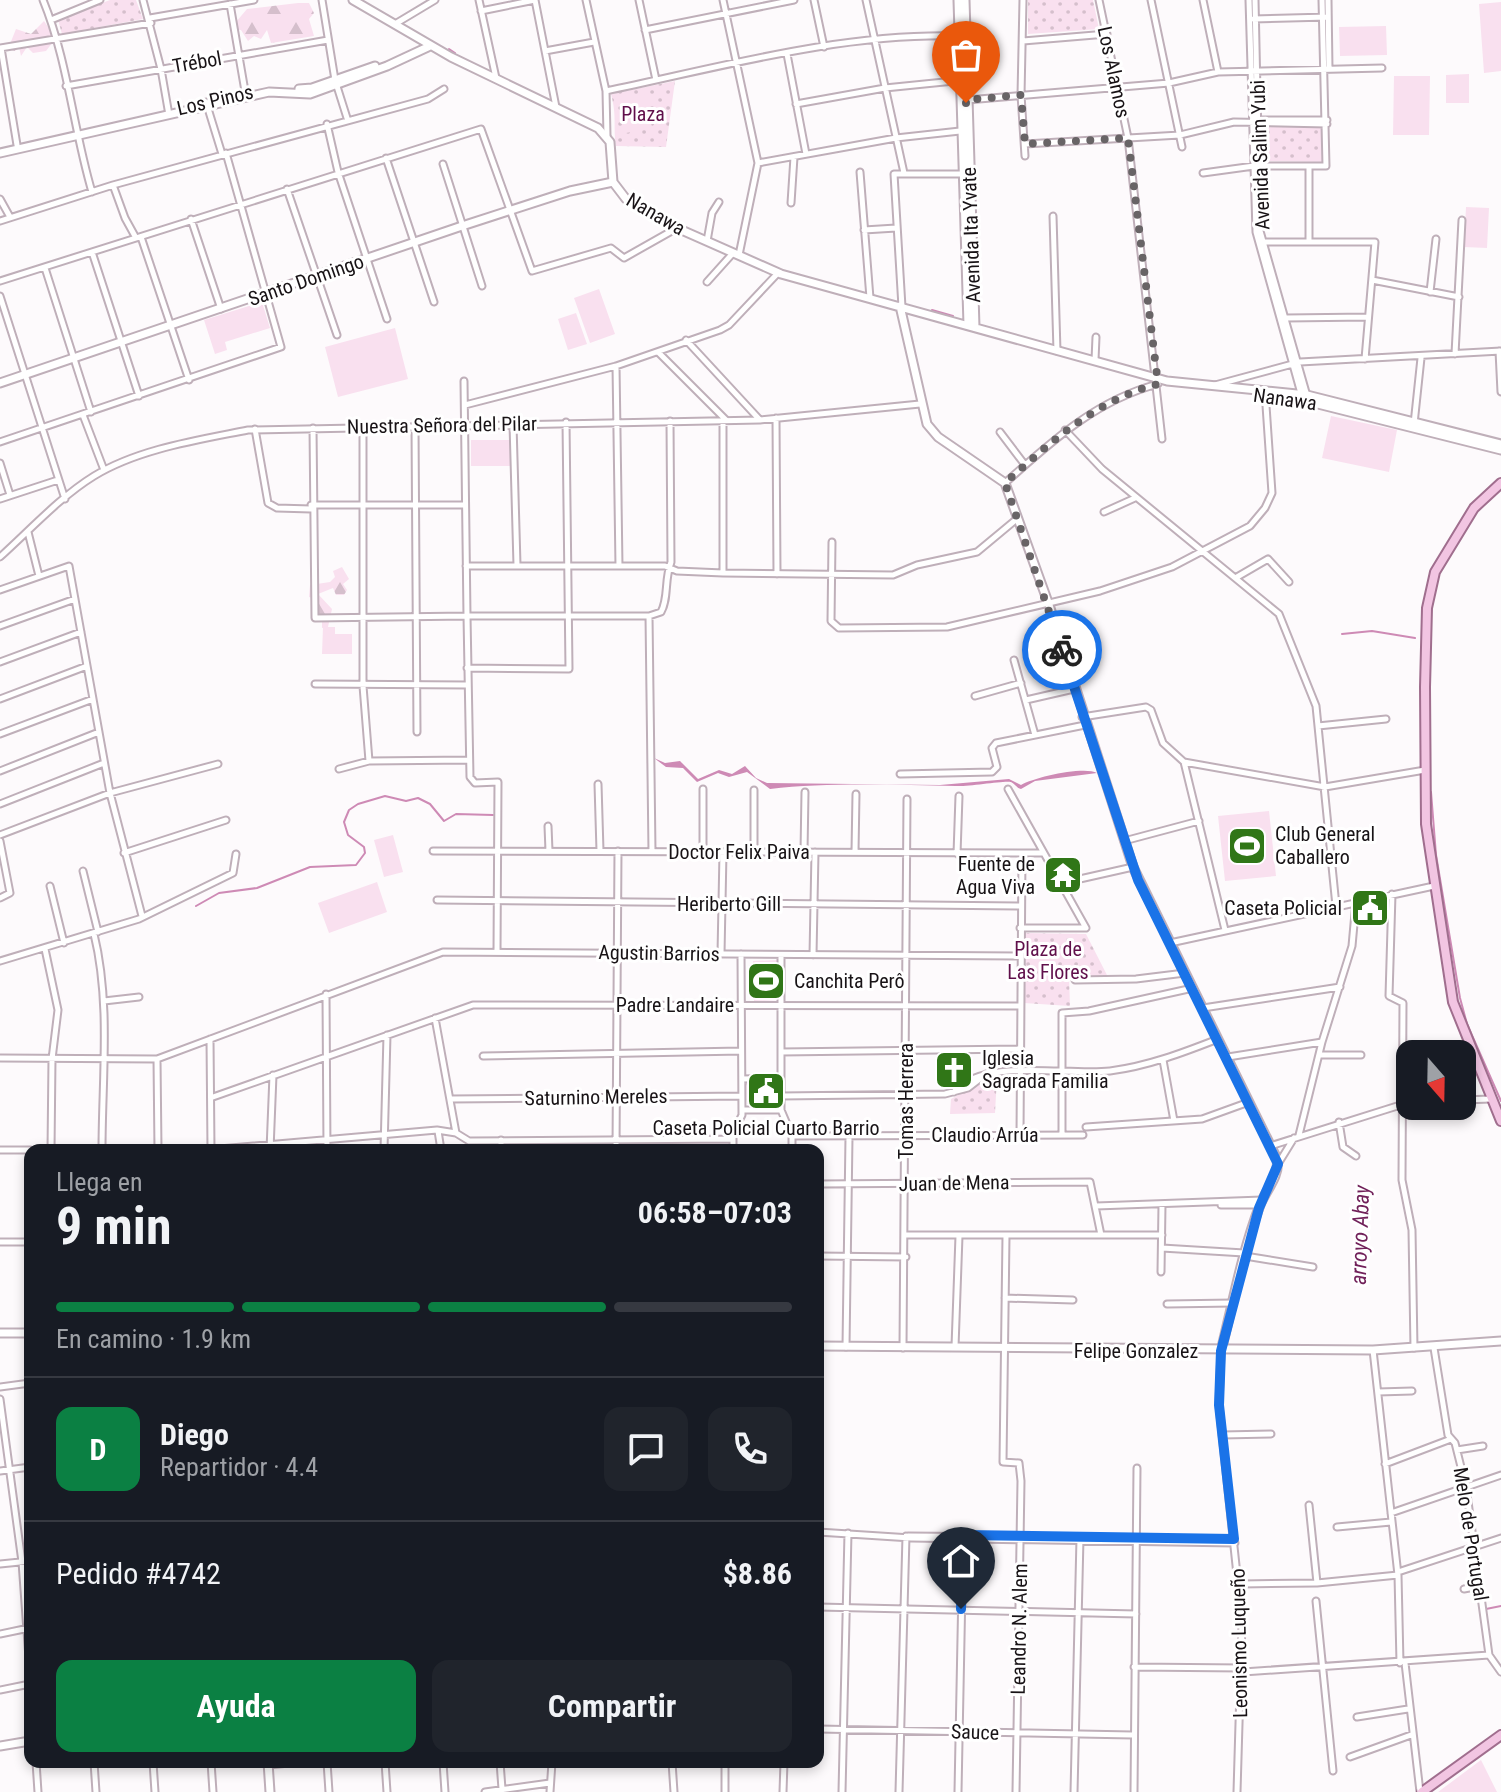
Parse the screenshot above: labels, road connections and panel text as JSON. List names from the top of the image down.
{
  "streets": {
    "street": [
      "Trébol",
      "Los Alamos",
      "Los Pinos",
      "Avenida Salim Yubi",
      "Nanawa",
      "Avenida Ita Yvate",
      "Santo Domingo",
      "Nuestra Señora del Pilar",
      "Doctor Felix Paiva",
      "Heriberto Gill",
      "Agustin Barrios",
      "Padre Landaire",
      "Saturnino Mereles",
      "Tomas Herrera",
      "Claudio Arrúa",
      "Juan de Mena",
      "Felipe Gonzalez",
      "Melo de Portugal",
      "Leandro N. Alem",
      "Leonismo Luqueño",
      "Sauce"
    ]
  },
  "crossings": [
    ["Los Alamos", "Nanawa"],
    ["Avenida Salim Yubi", "Nanawa"],
    ["Nanawa", "Avenida Ita Yvate"],
    ["Nanawa", "Santo Domingo"],
    ["Doctor Felix Paiva", "Tomas Herrera"],
    ["Heriberto Gill", "Tomas Herrera"],
    ["Agustin Barrios", "Tomas Herrera"],
    ["Padre Landaire", "Tomas Herrera"],
    ["Tomas Herrera", "Claudio Arrúa"],
    ["Tomas Herrera", "Juan de Mena"],
    ["Tomas Herrera", "Felipe Gonzalez"],
    ["Felipe Gonzalez", "Melo de Portugal"],
    ["Felipe Gonzalez", "Leandro N. Alem"],
    ["Felipe Gonzalez", "Leonismo Luqueño"],
    ["Leandro N. Alem", "Sauce"]
  ],
  "water": ["arroyo Abay"],
  "parks": ["Plaza", "Plaza de Las Flores"],
  "places": {
    "sports": ["Club General Caballero", "Canchita Perô"],
    "temple": ["Fuente de Agua Viva"],
    "public building": ["Caseta Policial", "Caseta Policial Cuarto Barrio"],
    "church": ["Iglesia Sagrada Familia"]
  },
  "north": "bottom",
  "page": {
    "heading": ["9 min", "Llega en", "06:58–07:03"],
    "panel": [
      "Diego",
      "Repartidor · 4.4",
      "Pedido #4742",
      "$8.86"
    ],
    "bar": "En camino · 1.9 km",
    "round": "D",
    "buttons": ["Ayuda", "Compartir"]
  }
}
